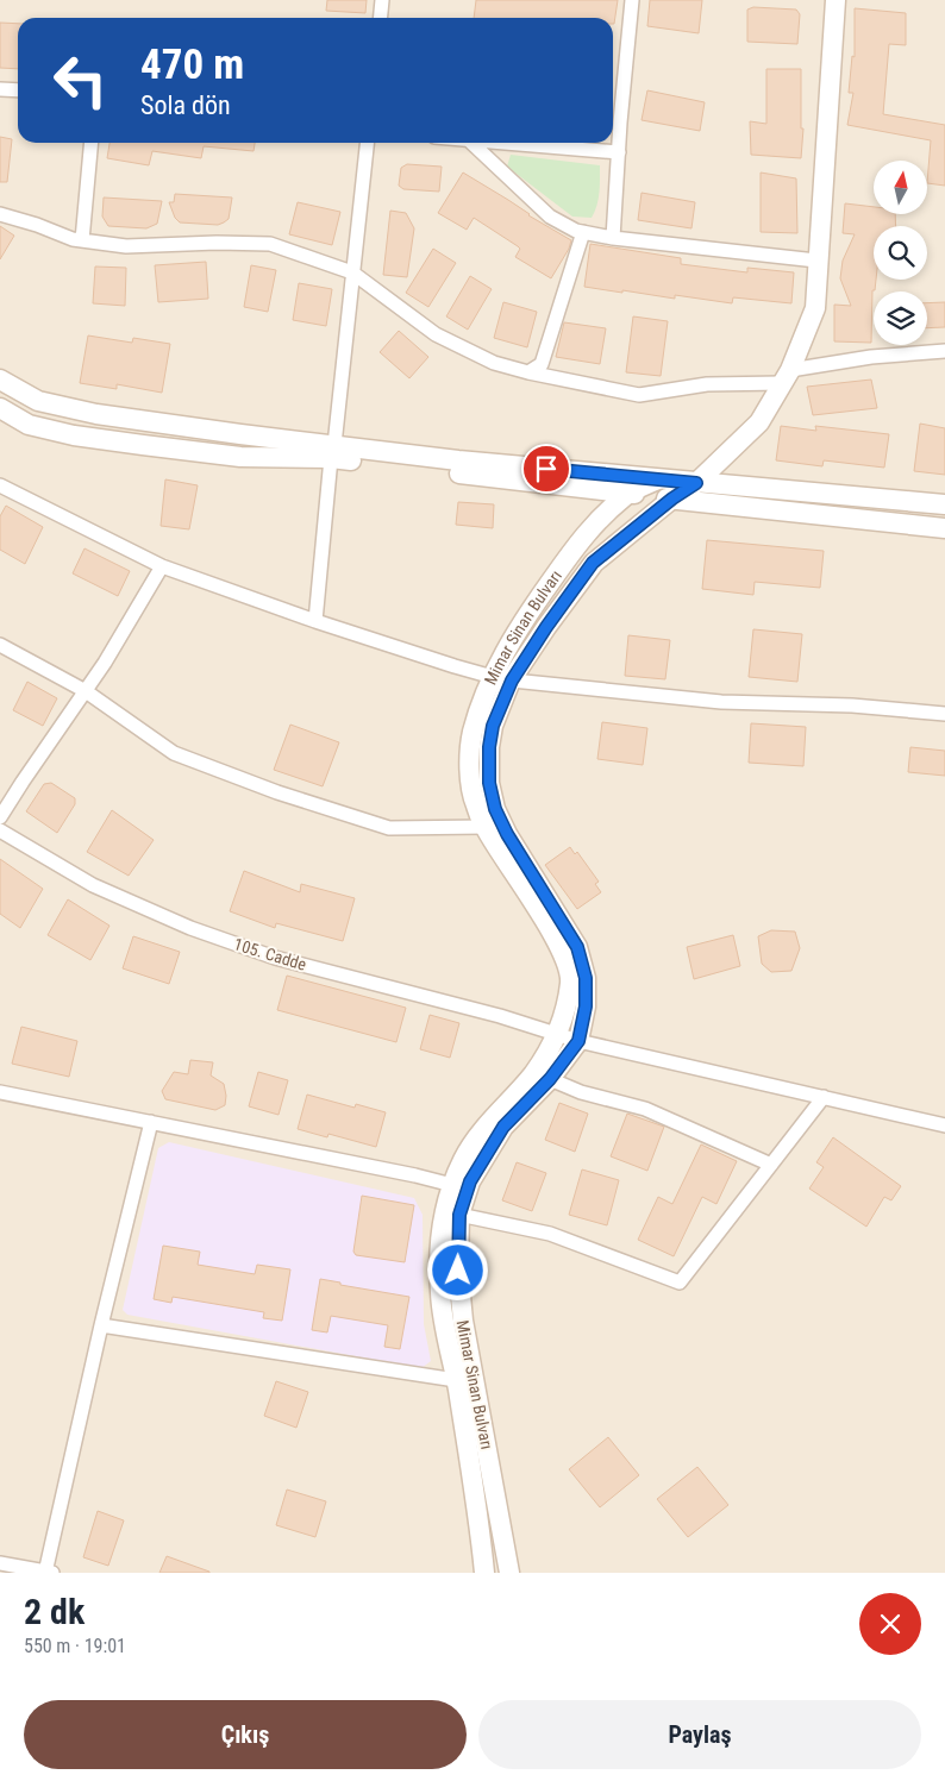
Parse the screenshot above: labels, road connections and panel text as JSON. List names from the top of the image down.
{
  "streets": {
    "main road": ["Mimar Sinan Bulvarı"],
    "street": ["105. Cadde"]
  },
  "crossings": [
    ["Mimar Sinan Bulvarı", "105. Cadde"]
  ],
  "north": "top",
  "page": {
    "turn": ["470 m", "Sola dön"],
    "heading": ["2 dk", "550 m · 19:01"],
    "buttons": ["Çıkış", "Paylaş"]
  }
}
